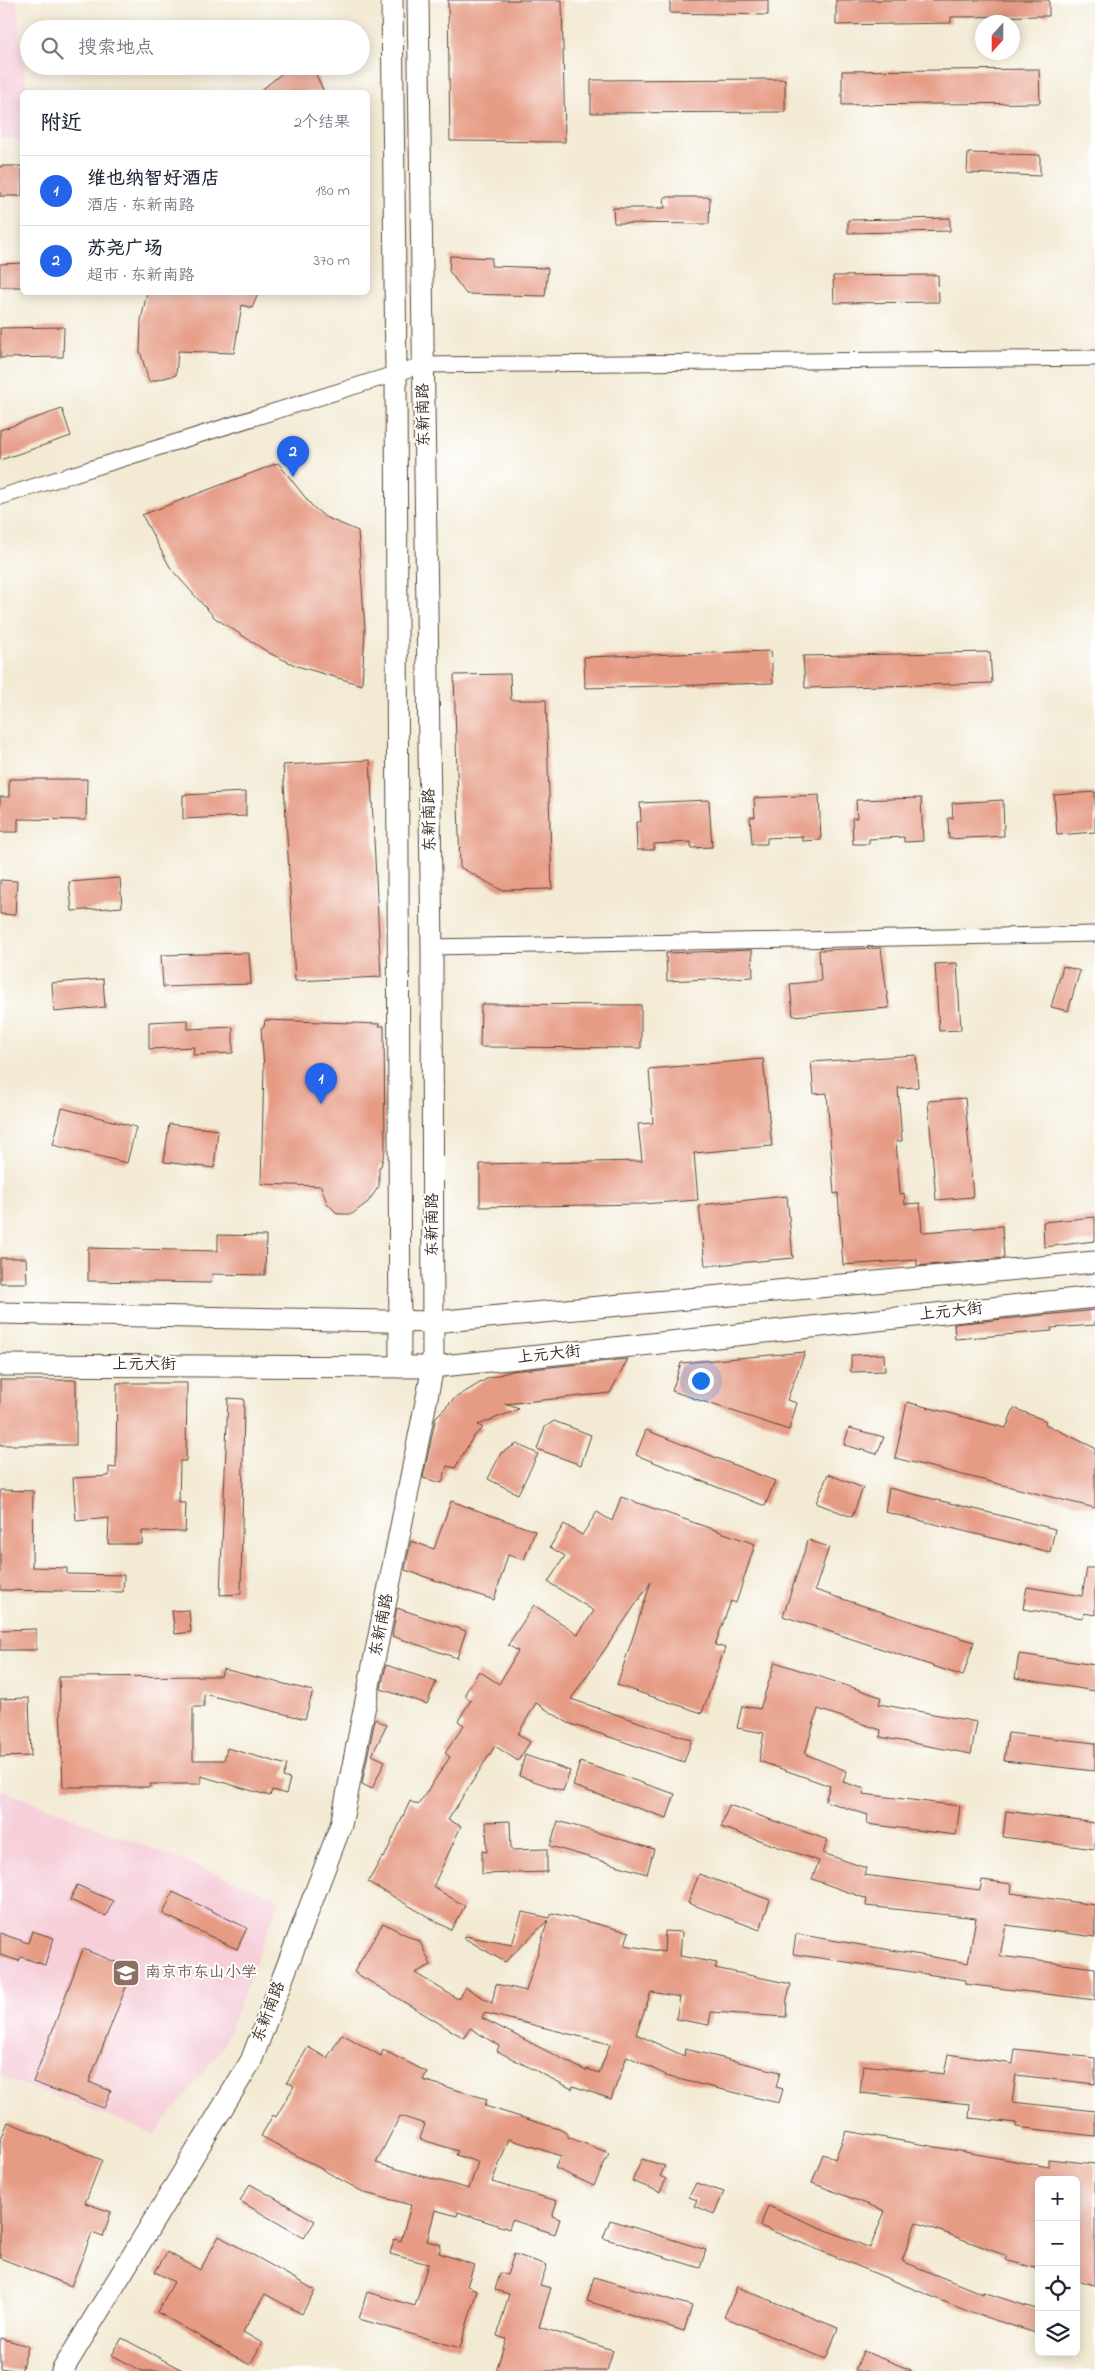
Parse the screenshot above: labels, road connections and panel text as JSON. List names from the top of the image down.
{
  "streets": {
    "main road": ["东新南路", "上元大街"]
  },
  "crossings": [
    ["东新南路", "上元大街"]
  ],
  "places": {
    "school or university": ["南京市东山小学"]
  },
  "north": "bottom",
  "page": {
    "search": "搜索地点",
    "heading": ["附近", "2个结果"],
    "list": [
      {
        "mark": "1",
        "name": "维也纳智好酒店",
        "note": "酒店 · 东新南路",
        "value": "180 m"
      },
      {
        "mark": "2",
        "name": "苏尧广场",
        "note": "超市 · 东新南路",
        "value": "370 m"
      }
    ],
    "pins": ["2", "1"],
    "map_buttons": ["+", "−"]
  }
}
